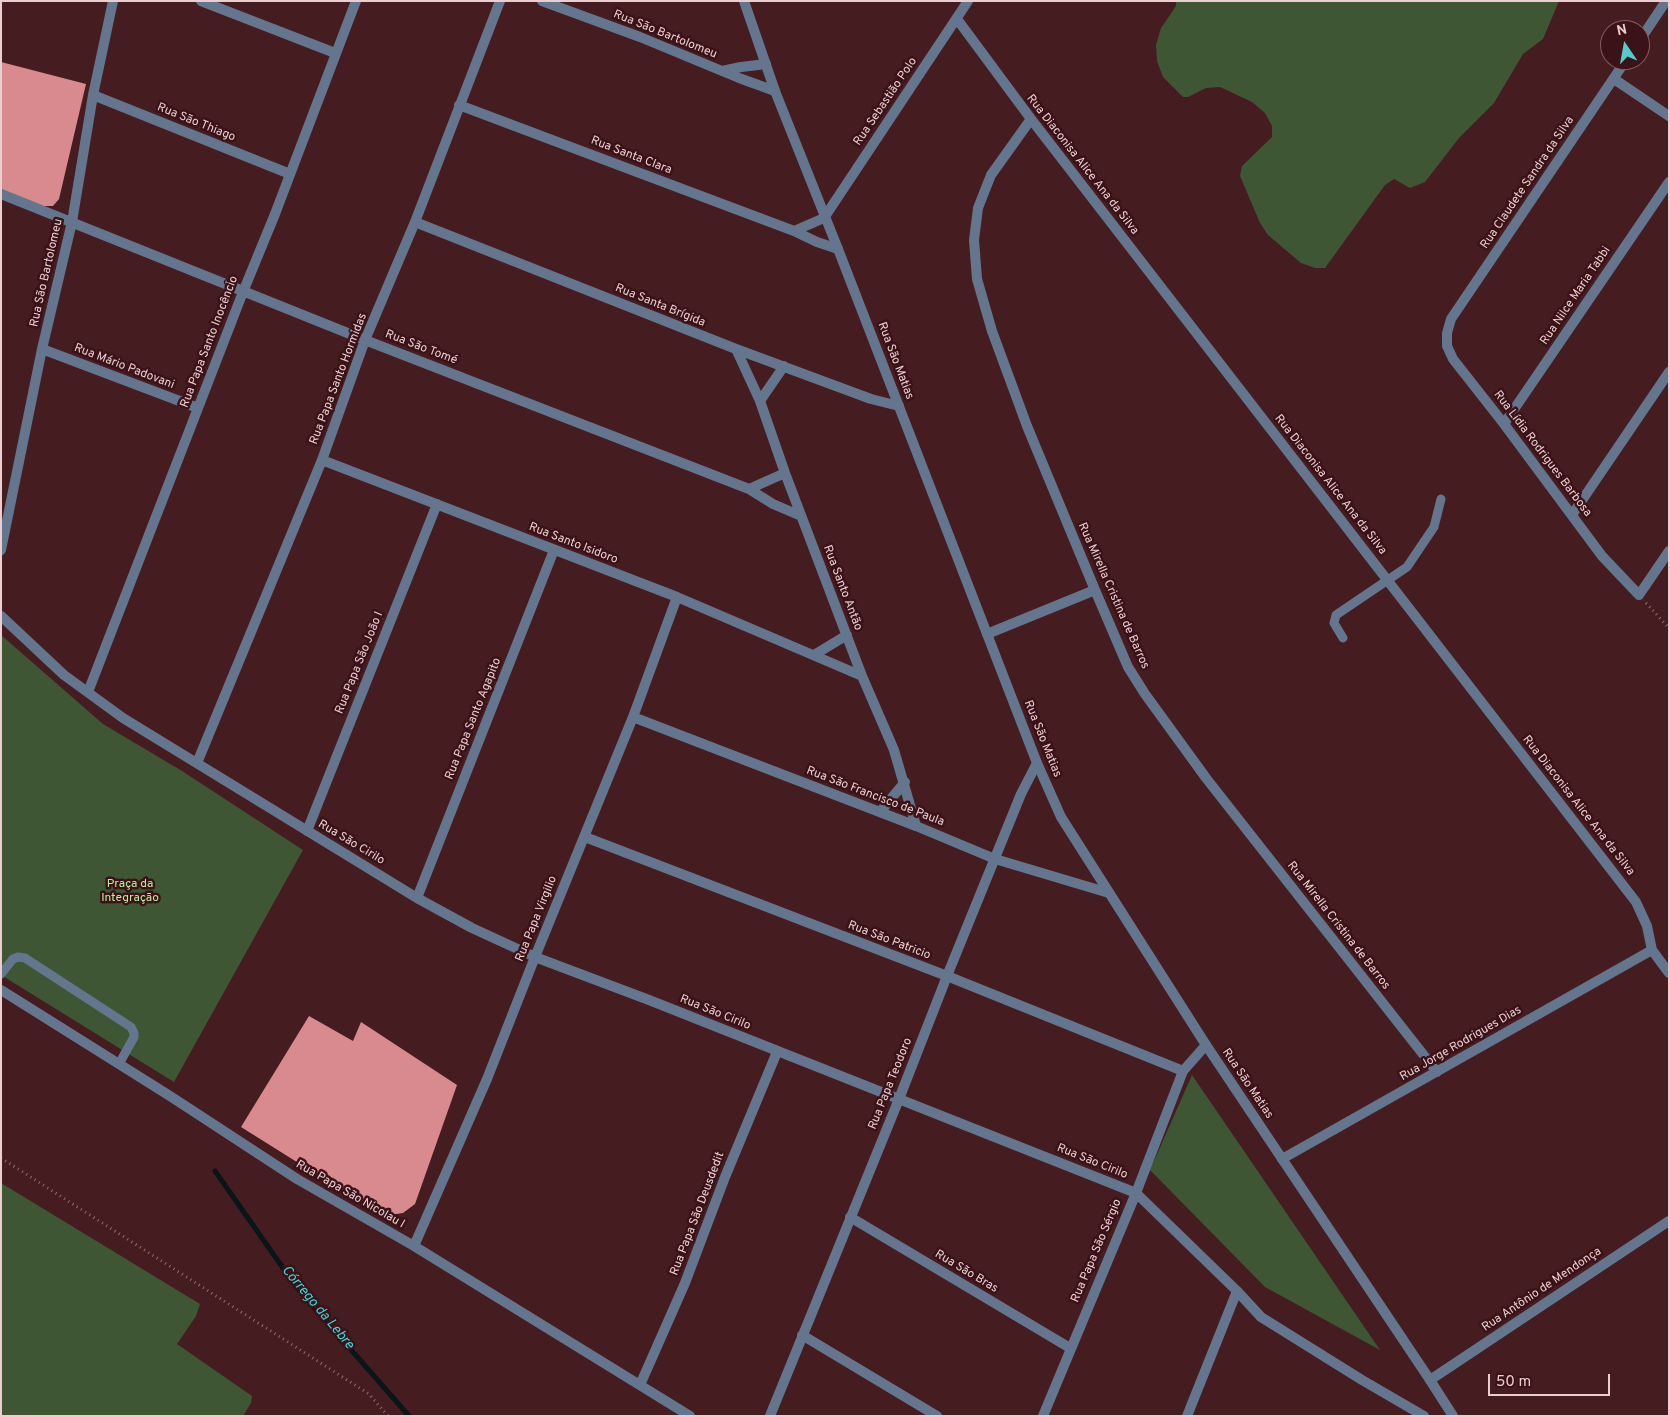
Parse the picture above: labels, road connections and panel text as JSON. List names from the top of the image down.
{
  "streets": {
    "street": [
      "Rua São Bartolomeu",
      "Rua Sebastião Polo",
      "Rua São Thiago",
      "Rua Santa Clara",
      "Rua Diaconisa Alice Ana da Silva",
      "Rua Claudete Sandra da Silva",
      "Rua Nilce Maria Tabbi",
      "Rua Santa Brígida",
      "Rua Papa Santo Inocêncio",
      "Rua São Tomé",
      "Rua São Matias",
      "Rua Mário Padovani",
      "Rua Papa Santo Hormidas",
      "Rua Lídia Rodrigues Barbosa",
      "Rua Santo Isidoro",
      "Rua Santo Antão",
      "Rua Mirella Cristina de Barros",
      "Rua Papa São João I",
      "Rua Papa Santo Agapito",
      "Rua São Francisco de Paula",
      "Rua São Cirilo",
      "Rua Papa Virgilio",
      "Rua São Patricio",
      "Rua Jorge Rodrigues Dias",
      "Rua Papa Teodoro",
      "Rua Papa São Nicolau I",
      "Rua Papa São Deusdedit",
      "Rua Papa São Sérgio",
      "Rua São Bras",
      "Rua Antônio de Mendonça"
    ]
  },
  "crossings": [
    ["Rua São Bartolomeu", "Rua São Thiago"],
    ["Rua São Bartolomeu", "Rua São Tomé"],
    ["Rua São Bartolomeu", "Rua São Matias"],
    ["Rua São Bartolomeu", "Rua Mário Padovani"],
    ["Rua Sebastião Polo", "Rua Diaconisa Alice Ana da Silva"],
    ["Rua Sebastião Polo", "Rua São Matias"],
    ["Rua São Thiago", "Rua Papa Santo Inocêncio"],
    ["Rua Santa Clara", "Rua São Matias"],
    ["Rua Santa Clara", "Rua Papa Santo Hormidas"],
    ["Rua Diaconisa Alice Ana da Silva", "Rua Mirella Cristina de Barros"],
    ["Rua Diaconisa Alice Ana da Silva", "Rua Jorge Rodrigues Dias"],
    ["Rua Claudete Sandra da Silva", "Rua Lídia Rodrigues Barbosa"],
    ["Rua Nilce Maria Tabbi", "Rua Lídia Rodrigues Barbosa"],
    ["Rua Santa Brígida", "Rua São Matias"],
    ["Rua Santa Brígida", "Rua Papa Santo Hormidas"],
    ["Rua Santa Brígida", "Rua Santo Antão"],
    ["Rua Papa Santo Inocêncio", "Rua São Tomé"],
    ["Rua Papa Santo Inocêncio", "Rua Mário Padovani"],
    ["Rua Papa Santo Inocêncio", "Rua São Cirilo"],
    ["Rua São Tomé", "Rua Papa Santo Hormidas"],
    ["Rua São Tomé", "Rua Santo Antão"],
    ["Rua São Matias", "Rua São Francisco de Paula"],
    ["Rua São Matias", "Rua Jorge Rodrigues Dias"],
    ["Rua São Matias", "Rua Papa Teodoro"],
    ["Rua São Matias", "Rua Papa São Sérgio"],
    ["Rua São Matias", "Rua Antônio de Mendonça"],
    ["Rua Papa Santo Hormidas", "Rua Santo Isidoro"],
    ["Rua Papa Santo Hormidas", "Rua São Cirilo"],
    ["Rua Santo Isidoro", "Rua Santo Antão"],
    ["Rua Santo Isidoro", "Rua Papa São João I"],
    ["Rua Santo Isidoro", "Rua Papa Santo Agapito"],
    ["Rua Santo Isidoro", "Rua Papa Virgilio"],
    ["Rua Santo Antão", "Rua São Francisco de Paula"],
    ["Rua Mirella Cristina de Barros", "Rua Jorge Rodrigues Dias"],
    ["Rua Papa São João I", "Rua São Cirilo"],
    ["Rua Papa Santo Agapito", "Rua São Cirilo"],
    ["Rua São Francisco de Paula", "Rua Papa Virgilio"],
    ["Rua São Francisco de Paula", "Rua Papa Teodoro"],
    ["Rua São Cirilo", "Rua Papa Virgilio"],
    ["Rua São Cirilo", "Rua Papa Teodoro"],
    ["Rua São Cirilo", "Rua Papa São Deusdedit"],
    ["Rua São Cirilo", "Rua Papa São Sérgio"],
    ["Rua Papa Virgilio", "Rua São Patricio"],
    ["Rua Papa Virgilio", "Rua Papa São Nicolau I"],
    ["Rua São Patricio", "Rua Papa Teodoro"],
    ["Rua São Patricio", "Rua Papa São Sérgio"],
    ["Rua Papa Teodoro", "Rua São Bras"],
    ["Rua Papa São Nicolau I", "Rua Papa São Deusdedit"],
    ["Rua Papa São Sérgio", "Rua São Bras"]
  ],
  "water": ["Córrego da Lebre"],
  "parks": ["Praça da Integração"],
  "scale_bar": "50 m",
  "north": "top"
}
